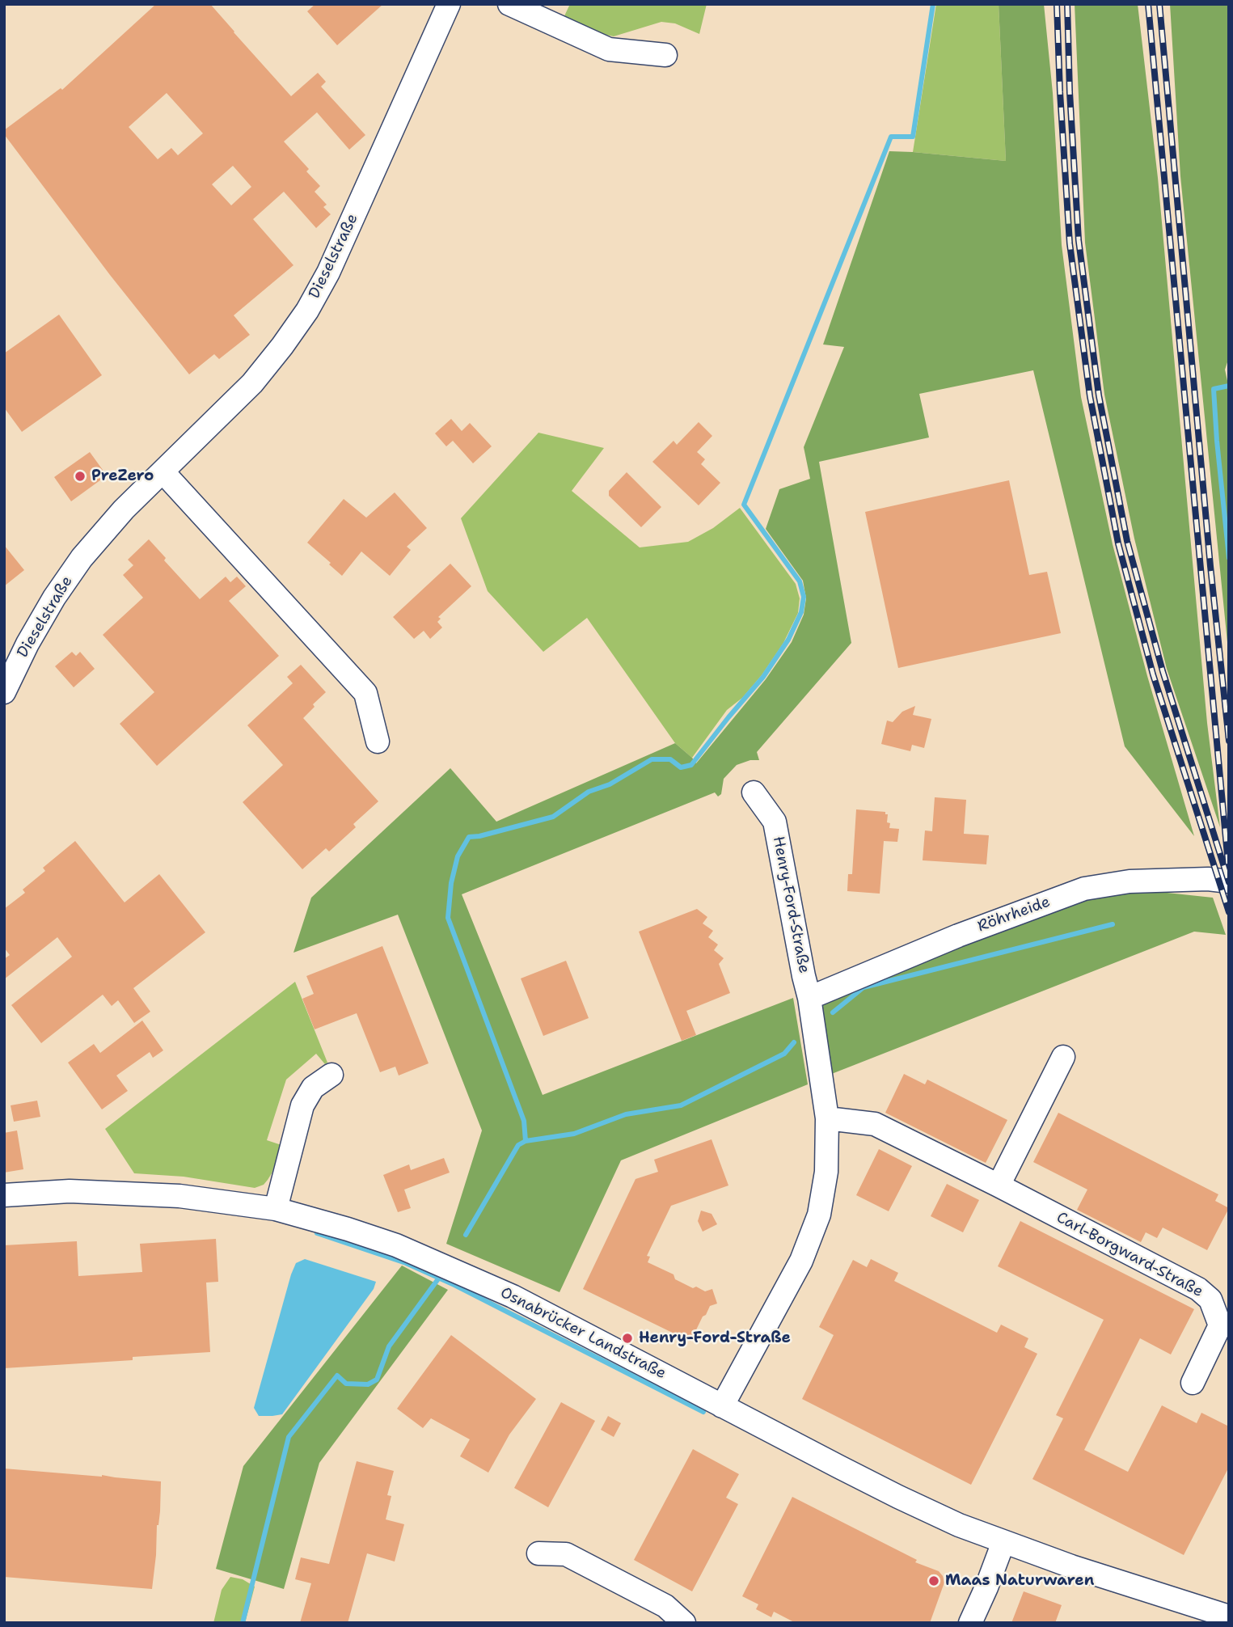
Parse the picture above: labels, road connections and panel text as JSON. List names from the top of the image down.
{
  "streets": {
    "street": [
      "Dieselstraße",
      "Henry-Ford-Straße",
      "Röhrheide",
      "Carl-Borgward-Straße",
      "Osnabrücker Landstraße"
    ]
  },
  "crossings": [
    ["Henry-Ford-Straße", "Röhrheide"],
    ["Henry-Ford-Straße", "Carl-Borgward-Straße"],
    ["Henry-Ford-Straße", "Osnabrücker Landstraße"]
  ],
  "places": ["PreZero", "Henry-Ford-Straße", "Maas Naturwaren"]
}
